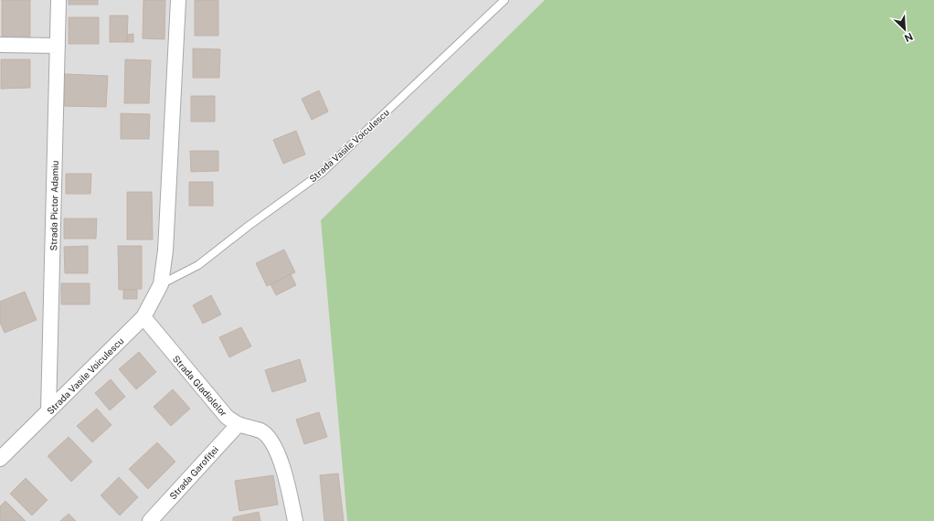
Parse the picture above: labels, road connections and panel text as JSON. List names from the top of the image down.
{
  "streets": {
    "street": [
      "Strada Vasile Voiculescu",
      "Strada Pictor Adamiu",
      "Strada Gladiolelor",
      "Strada Garofiței"
    ]
  },
  "crossings": [
    ["Strada Vasile Voiculescu", "Strada Pictor Adamiu"],
    ["Strada Vasile Voiculescu", "Strada Gladiolelor"],
    ["Strada Gladiolelor", "Strada Garofiței"]
  ],
  "north": "bottom right"
}
